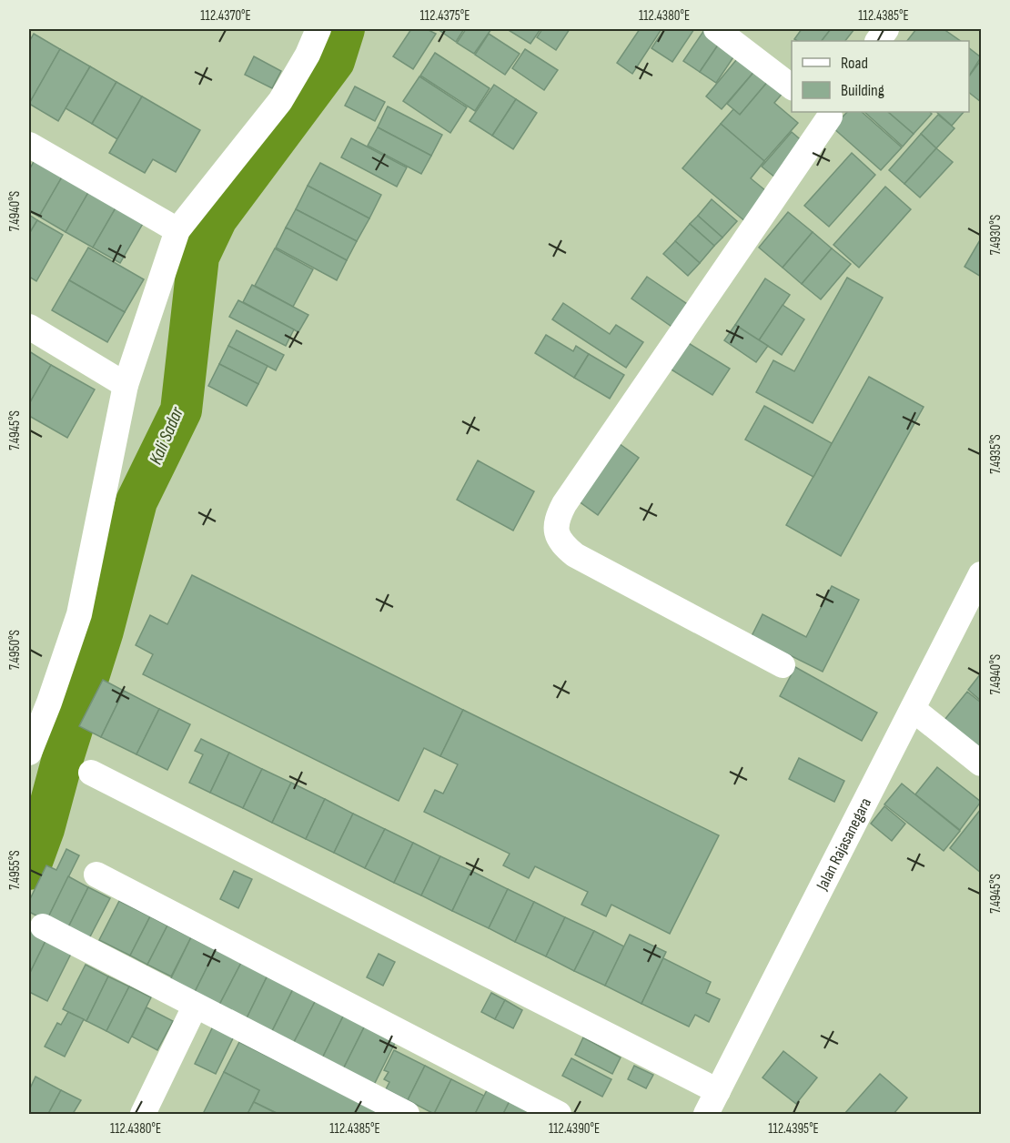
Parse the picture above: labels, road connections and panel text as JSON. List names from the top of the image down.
{
  "streets": {
    "street": ["Jalan Rajasanegara"]
  },
  "water": ["Kali Sadar"],
  "legend": ["Road", "Building"],
  "coordinates": [
    "112.4370°E",
    "112.4375°E",
    "112.4380°E",
    "112.4385°E",
    "7.4940°S",
    "7.4930°S",
    "7.4945°S",
    "7.4935°S",
    "7.4950°S",
    "7.4955°S",
    "112.4390°E",
    "112.4395°E"
  ]
}
